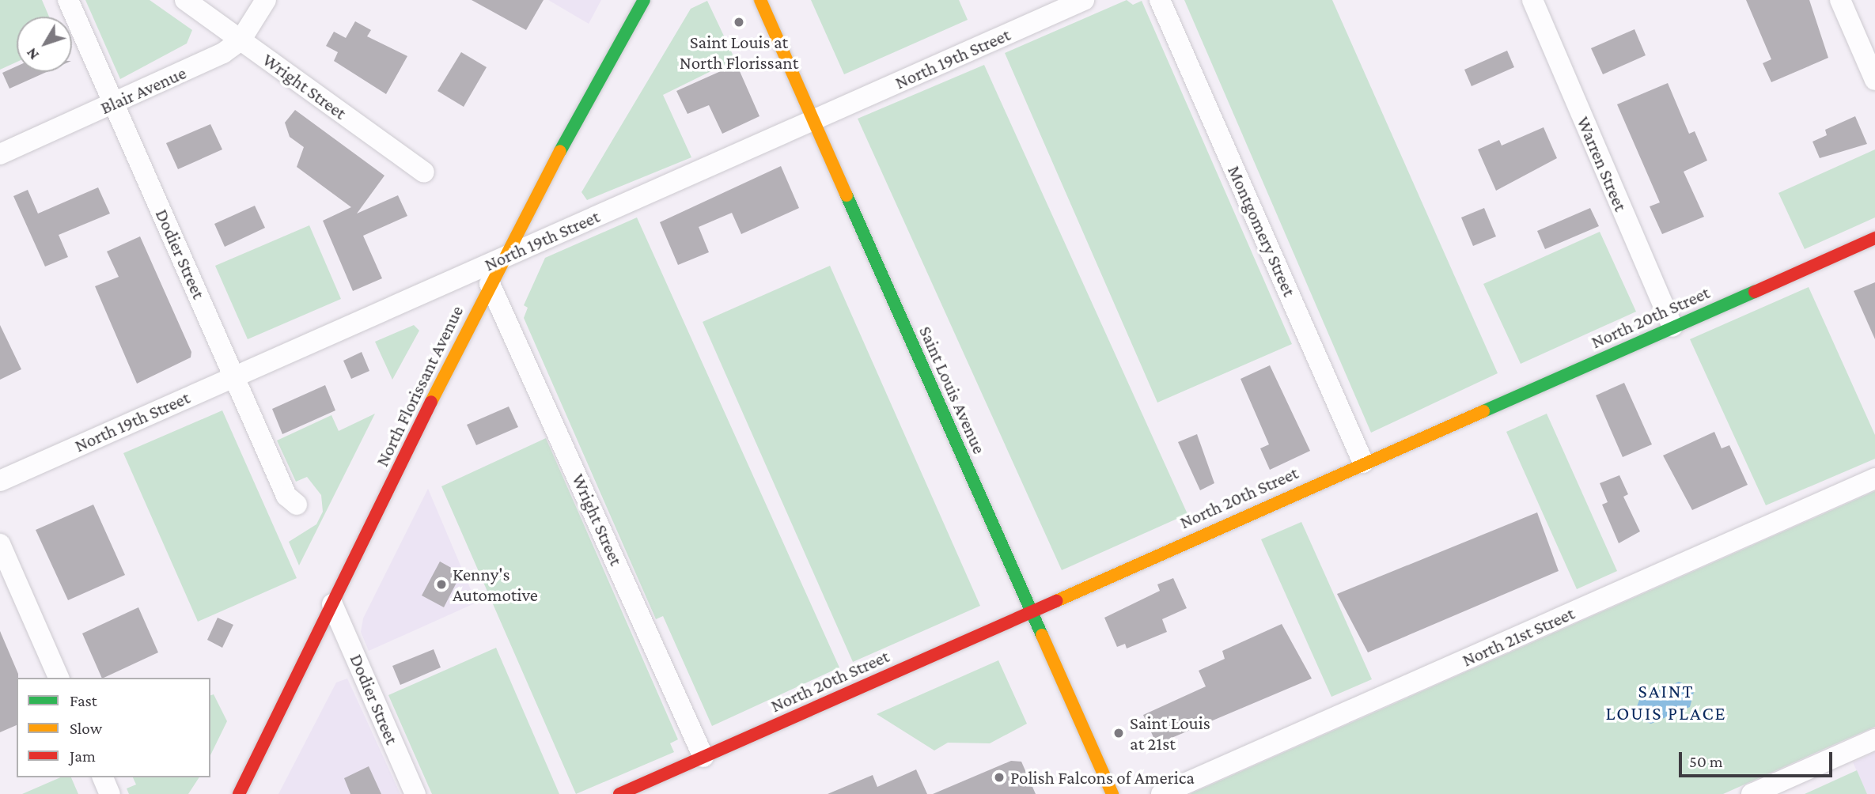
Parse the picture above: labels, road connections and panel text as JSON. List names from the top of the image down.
{
  "streets": {
    "street": [
      "North 19th Street",
      "Wright Street",
      "Blair Avenue",
      "Warren Street",
      "Montgomery Street",
      "Dodier Street",
      "North 20th Street",
      "North Florissant Avenue",
      "Saint Louis Avenue",
      "North 21st Street"
    ]
  },
  "crossings": [
    ["North 19th Street", "Dodier Street"],
    ["North 19th Street", "North Florissant Avenue"],
    ["North 19th Street", "Saint Louis Avenue"],
    ["Wright Street", "Blair Avenue"],
    ["Wright Street", "North 20th Street"],
    ["Wright Street", "North Florissant Avenue"],
    ["Blair Avenue", "Dodier Street"],
    ["Warren Street", "North 20th Street"],
    ["Montgomery Street", "North 20th Street"],
    ["Dodier Street", "North Florissant Avenue"],
    ["North 20th Street", "Saint Louis Avenue"]
  ],
  "districts": ["SAINT LOUIS PLACE"],
  "places": [
    "Saint Louis at North Florissant",
    "Kenny's Automotive",
    "Saint Louis at 21st",
    "Polish Falcons of America"
  ],
  "legend": ["Fast", "Slow", "Jam"],
  "scale_bar": "50 m",
  "north": "bottom left"
}
